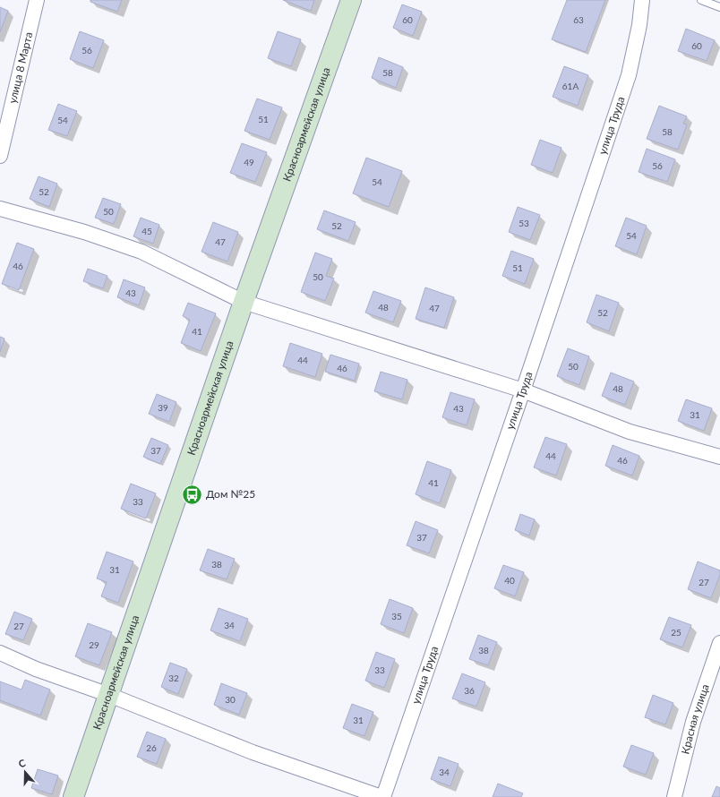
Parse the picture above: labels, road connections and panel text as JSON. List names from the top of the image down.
{
  "streets": {
    "street": [
      "улица 8 Марта",
      "Красноармейская улица",
      "улица Труда",
      "Красная улица"
    ]
  },
  "places": {
    "bus stop": ["Дом №25"]
  },
  "house_numbers": [
    "60",
    "63",
    "60",
    "56",
    "58",
    "61А",
    "51",
    "54",
    "58",
    "49",
    "56",
    "54",
    "52",
    "50",
    "53",
    "52",
    "45",
    "54",
    "47",
    "46",
    "51",
    "50",
    "43",
    "48",
    "47",
    "52",
    "41",
    "44",
    "50",
    "46",
    "48",
    "39",
    "43",
    "31",
    "37",
    "44",
    "46",
    "41",
    "33",
    "37",
    "38",
    "31",
    "40",
    "27",
    "35",
    "34",
    "27",
    "25",
    "29",
    "38",
    "33",
    "32",
    "36",
    "30",
    "31",
    "26",
    "34"
  ],
  "north": "top"
}
